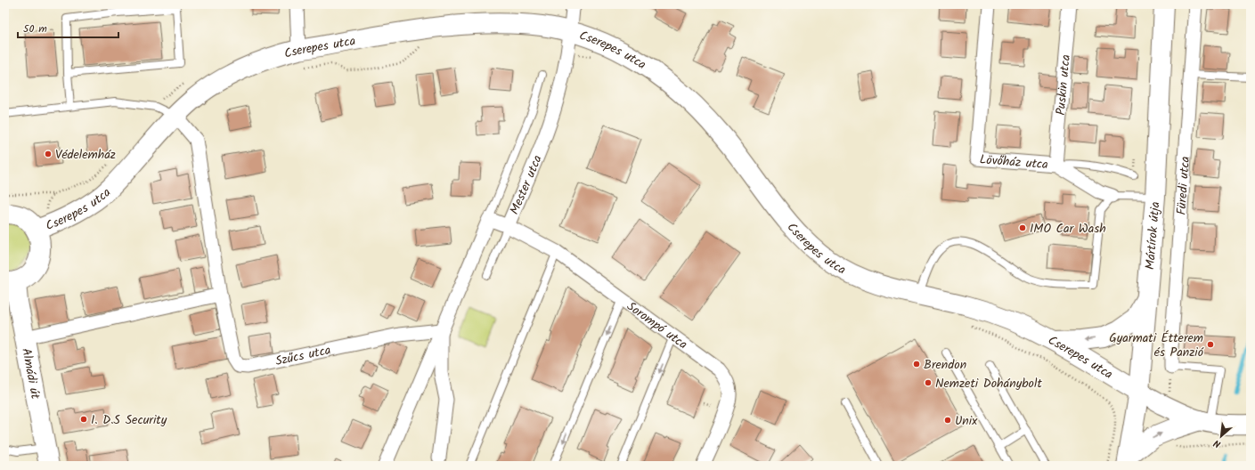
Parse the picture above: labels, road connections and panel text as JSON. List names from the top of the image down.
{
  "streets": {
    "street": [
      "Cserepes utca",
      "Puskin utca",
      "Lövőház utca",
      "Mester utca",
      "Füredi utca",
      "Mártírok útja",
      "Sorompó utca",
      "Szűcs utca",
      "Almádi út"
    ]
  },
  "crossings": [
    ["Cserepes utca", "Mester utca"],
    ["Cserepes utca", "Mártírok útja"],
    ["Cserepes utca", "Szűcs utca"],
    ["Puskin utca", "Lövőház utca"],
    ["Mester utca", "Sorompó utca"]
  ],
  "places": [
    "Védelemház",
    "IMO Car Wash",
    "Gyarmati Étterem és Panzió",
    "Brendon",
    "Nemzeti Dohánybolt",
    "I. D.S Security",
    "Unix"
  ],
  "scale_bar": "50 m",
  "north": "bottom left"
}
